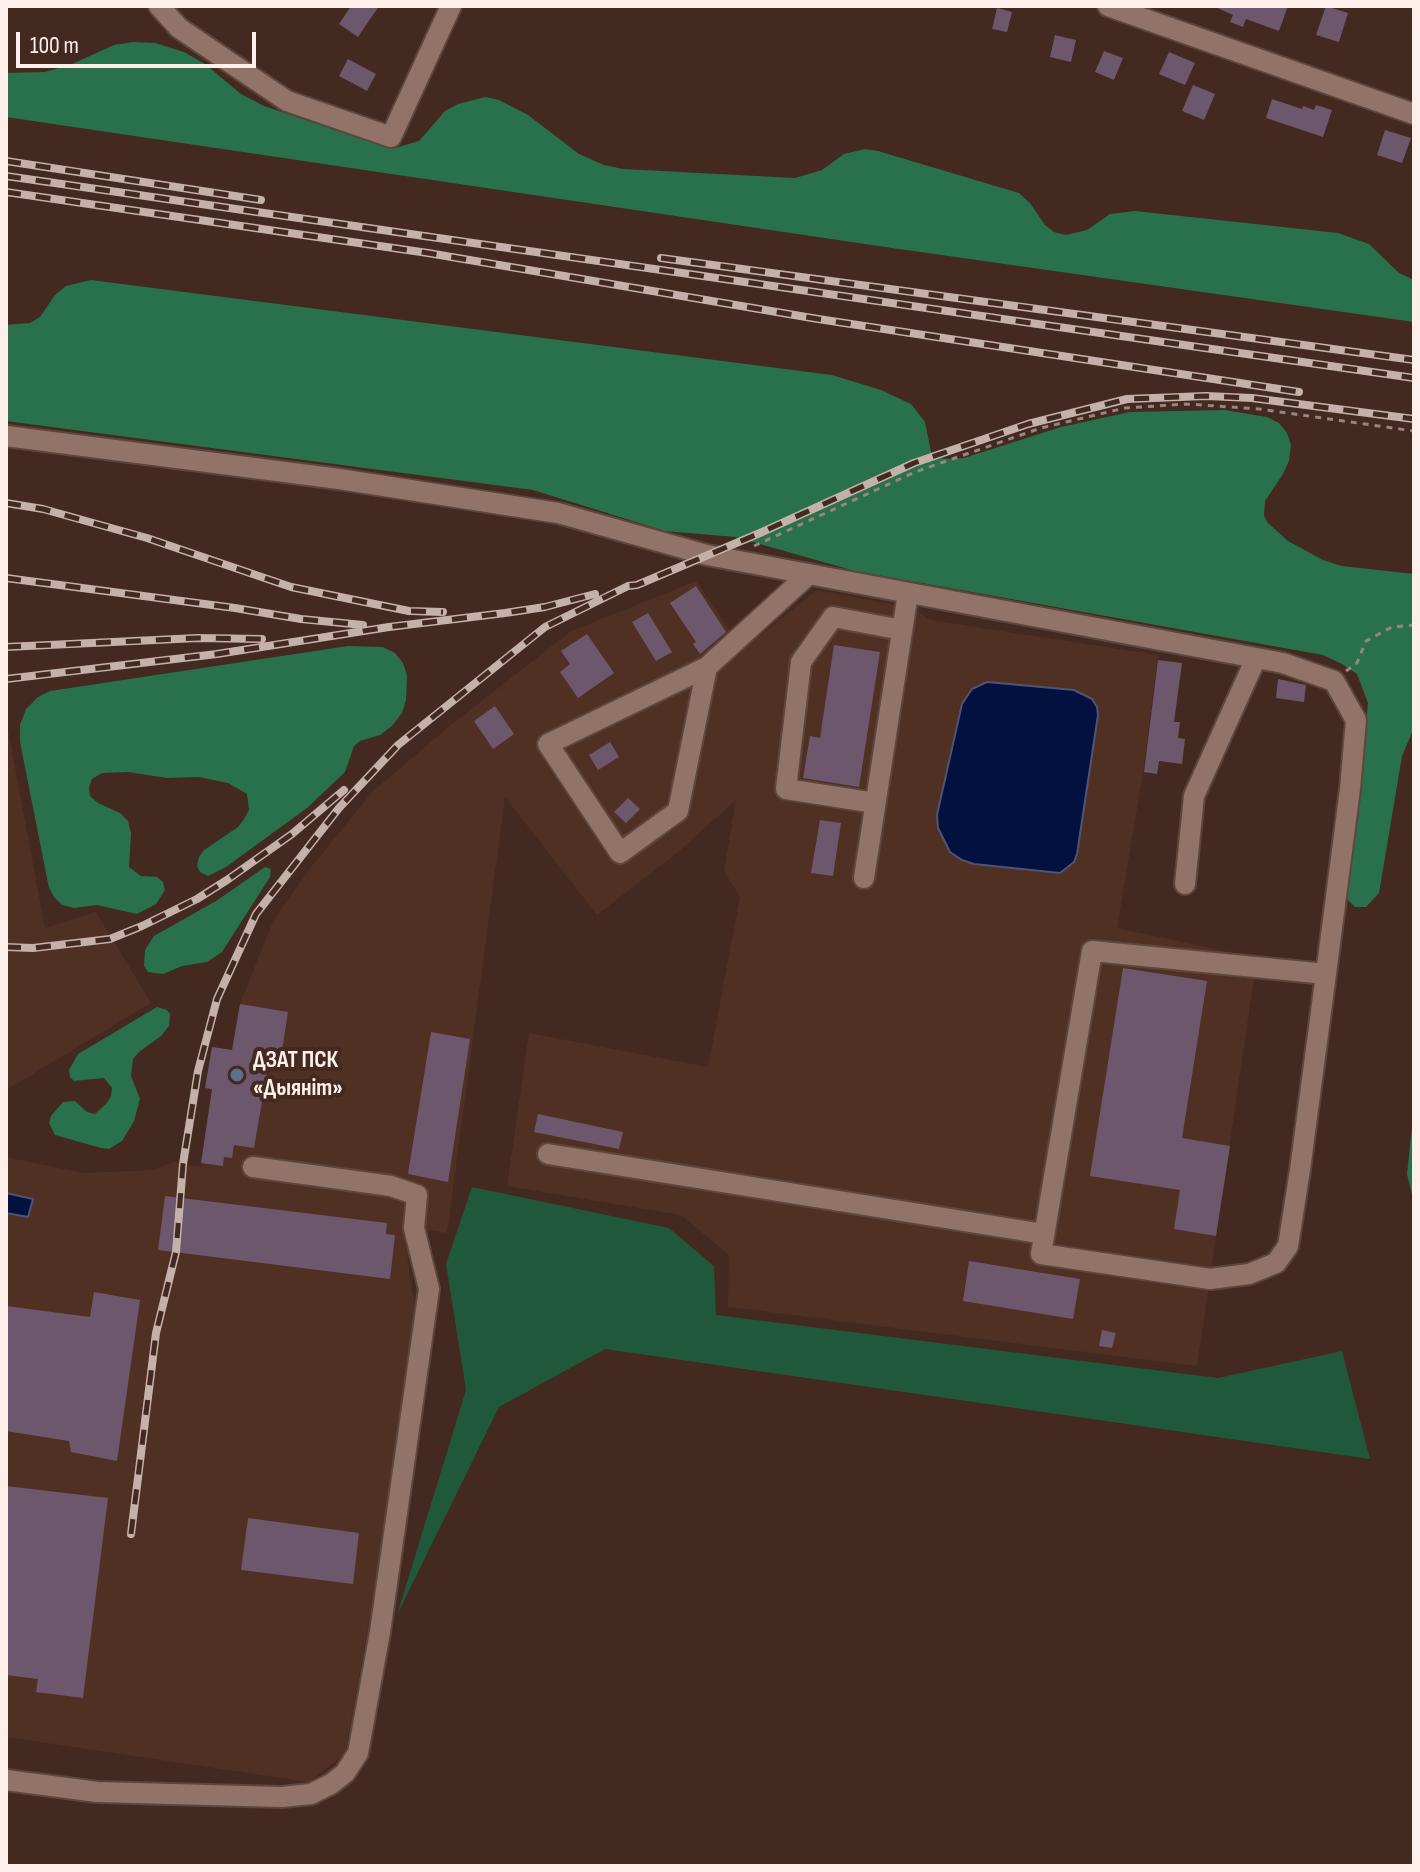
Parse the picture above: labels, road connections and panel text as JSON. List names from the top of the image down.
{
  "places": ["ДЗАТ ПСК «Дыяніт»"],
  "scale_bar": "100 m"
}
